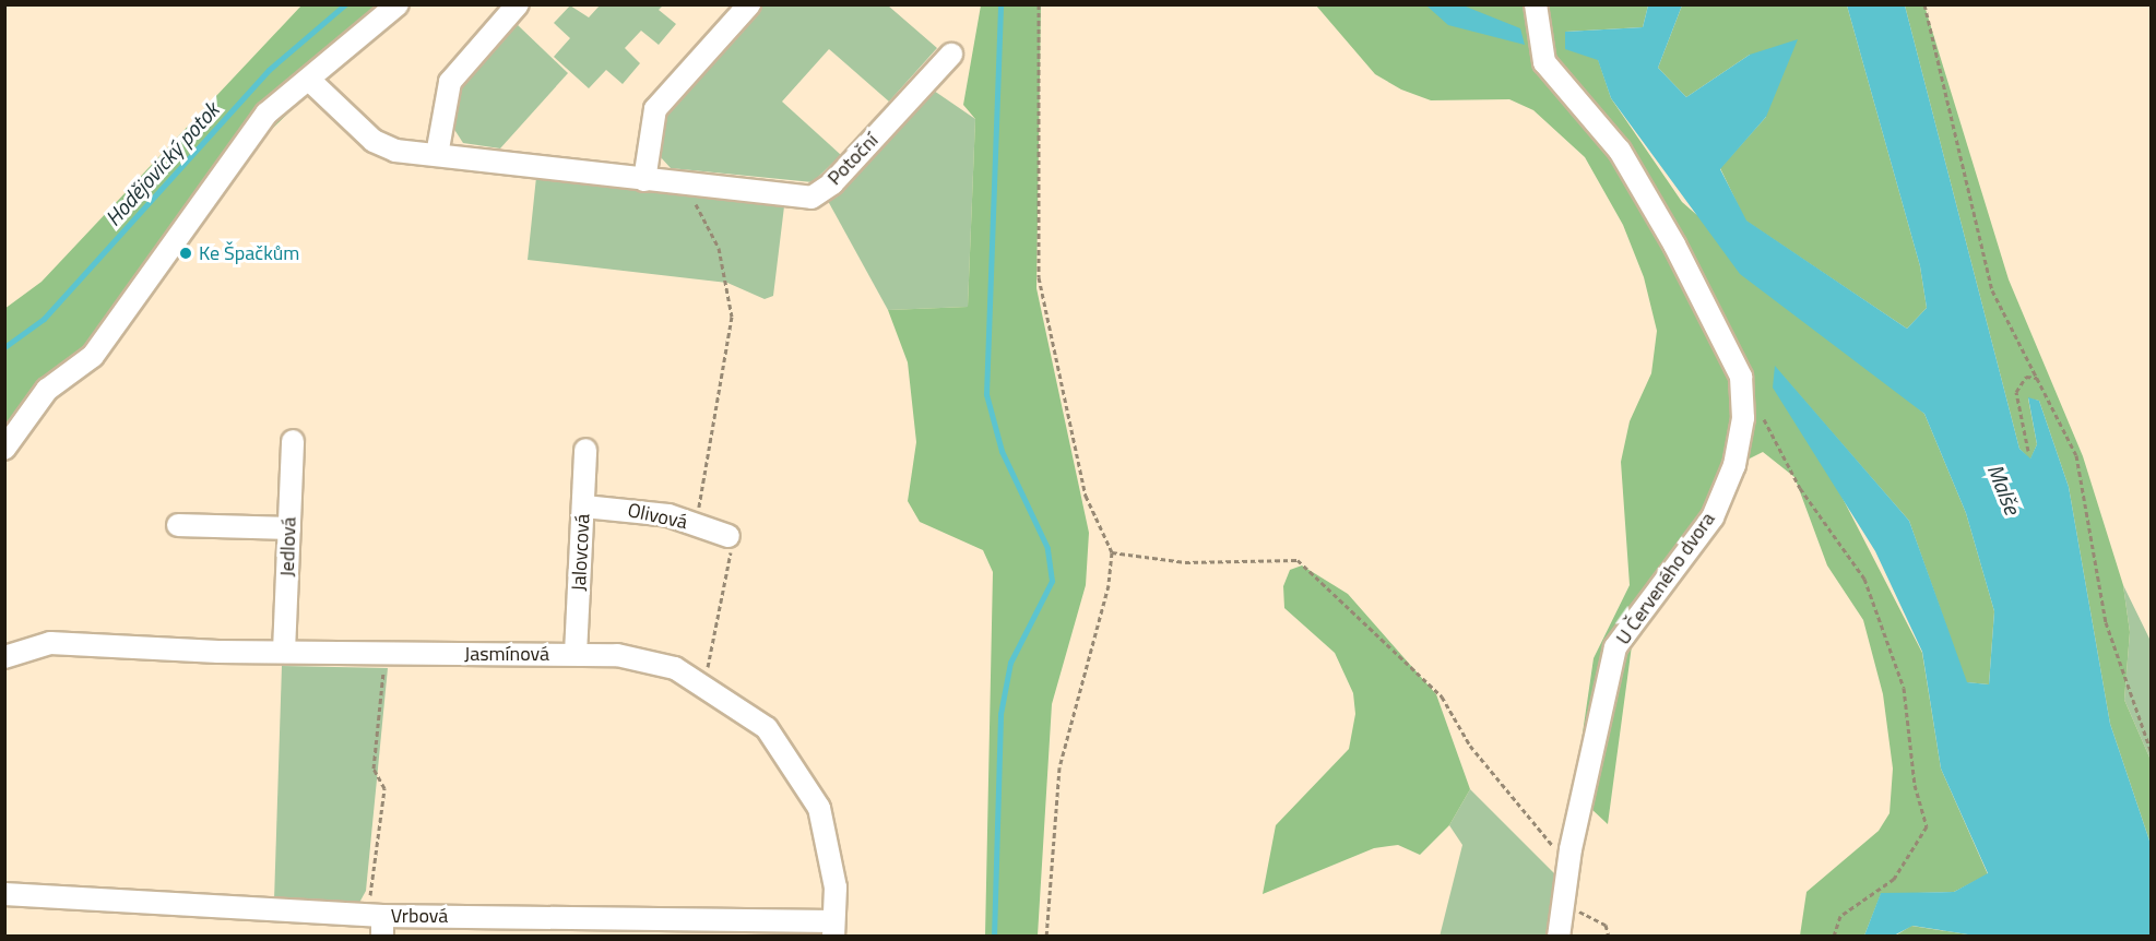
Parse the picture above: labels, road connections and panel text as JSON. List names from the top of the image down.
{
  "streets": {
    "street": [
      "Potoční",
      "Olivová",
      "Jedlová",
      "Jalovcová",
      "U Červeného dvora",
      "Jasmínová",
      "Vrbová"
    ]
  },
  "crossings": [
    ["Olivová", "Jalovcová"],
    ["Jedlová", "Jasmínová"],
    ["Jalovcová", "Jasmínová"],
    ["Jasmínová", "Vrbová"]
  ],
  "water": ["Hodějovický potok", "Malše"],
  "places": ["Ke Špačkům"]
}
